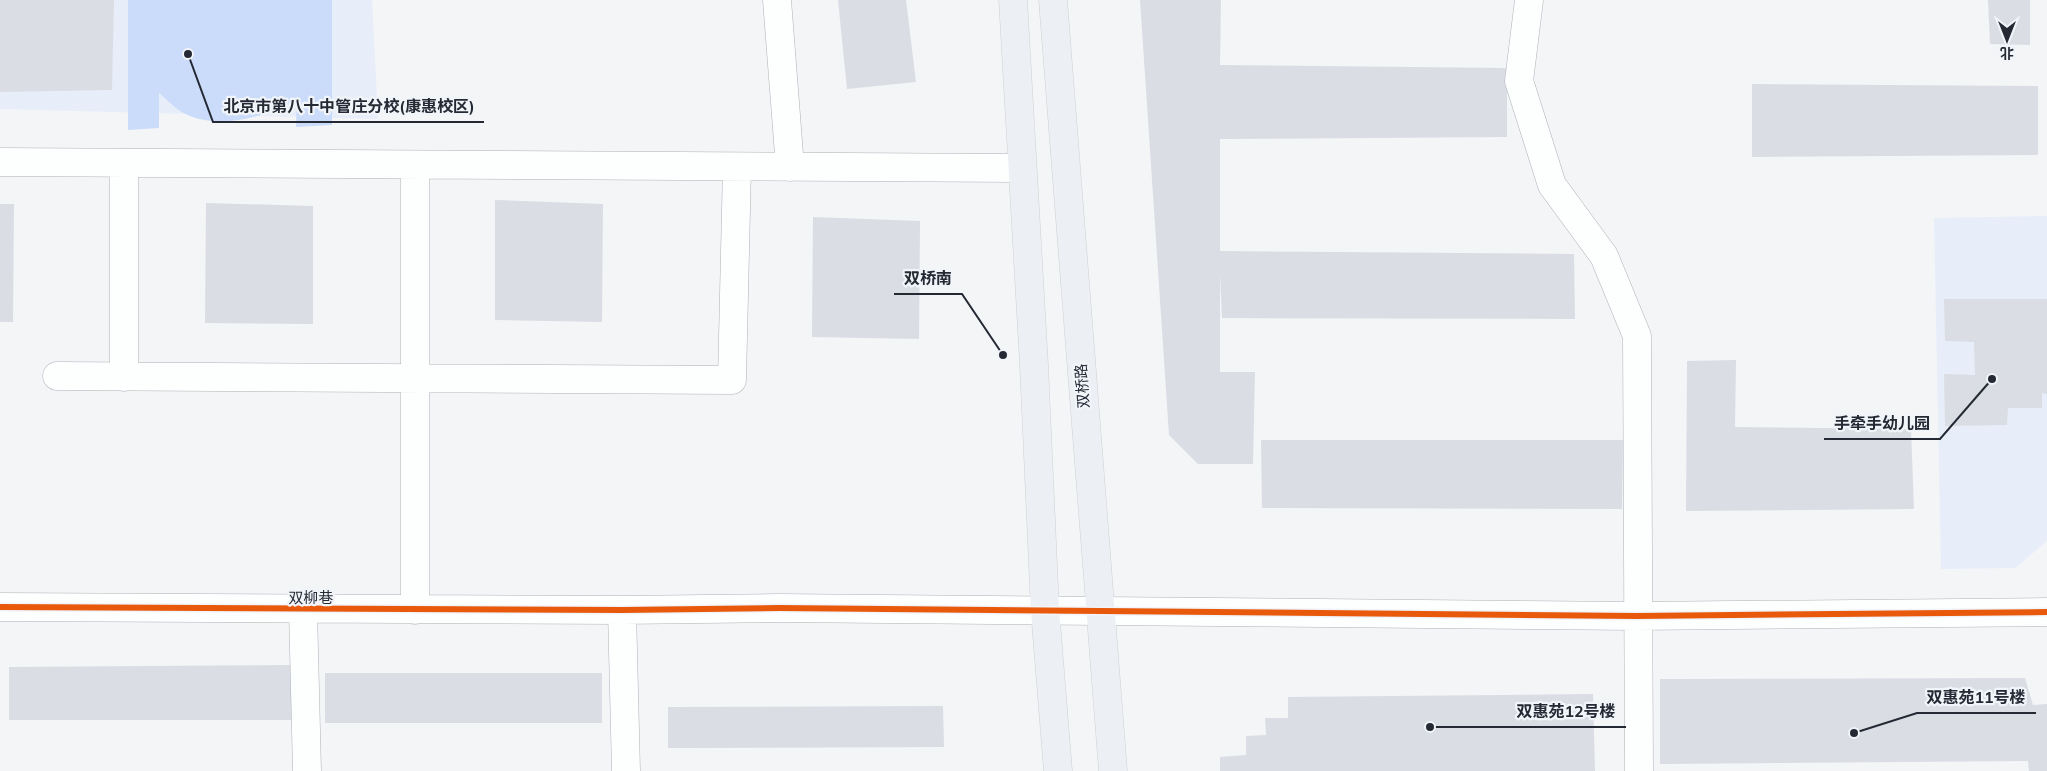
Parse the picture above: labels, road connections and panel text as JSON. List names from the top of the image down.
{
  "streets": {
    "main road": ["双桥路"],
    "street": ["双柳巷"]
  },
  "crossings": [
    ["双桥路", "双柳巷"]
  ],
  "places": [
    "北京市第八十中管庄分校(康惠校区)",
    "双桥南",
    "手牵手幼儿园",
    "双惠苑12号楼",
    "双惠苑11号楼"
  ],
  "north": "bottom"
}
